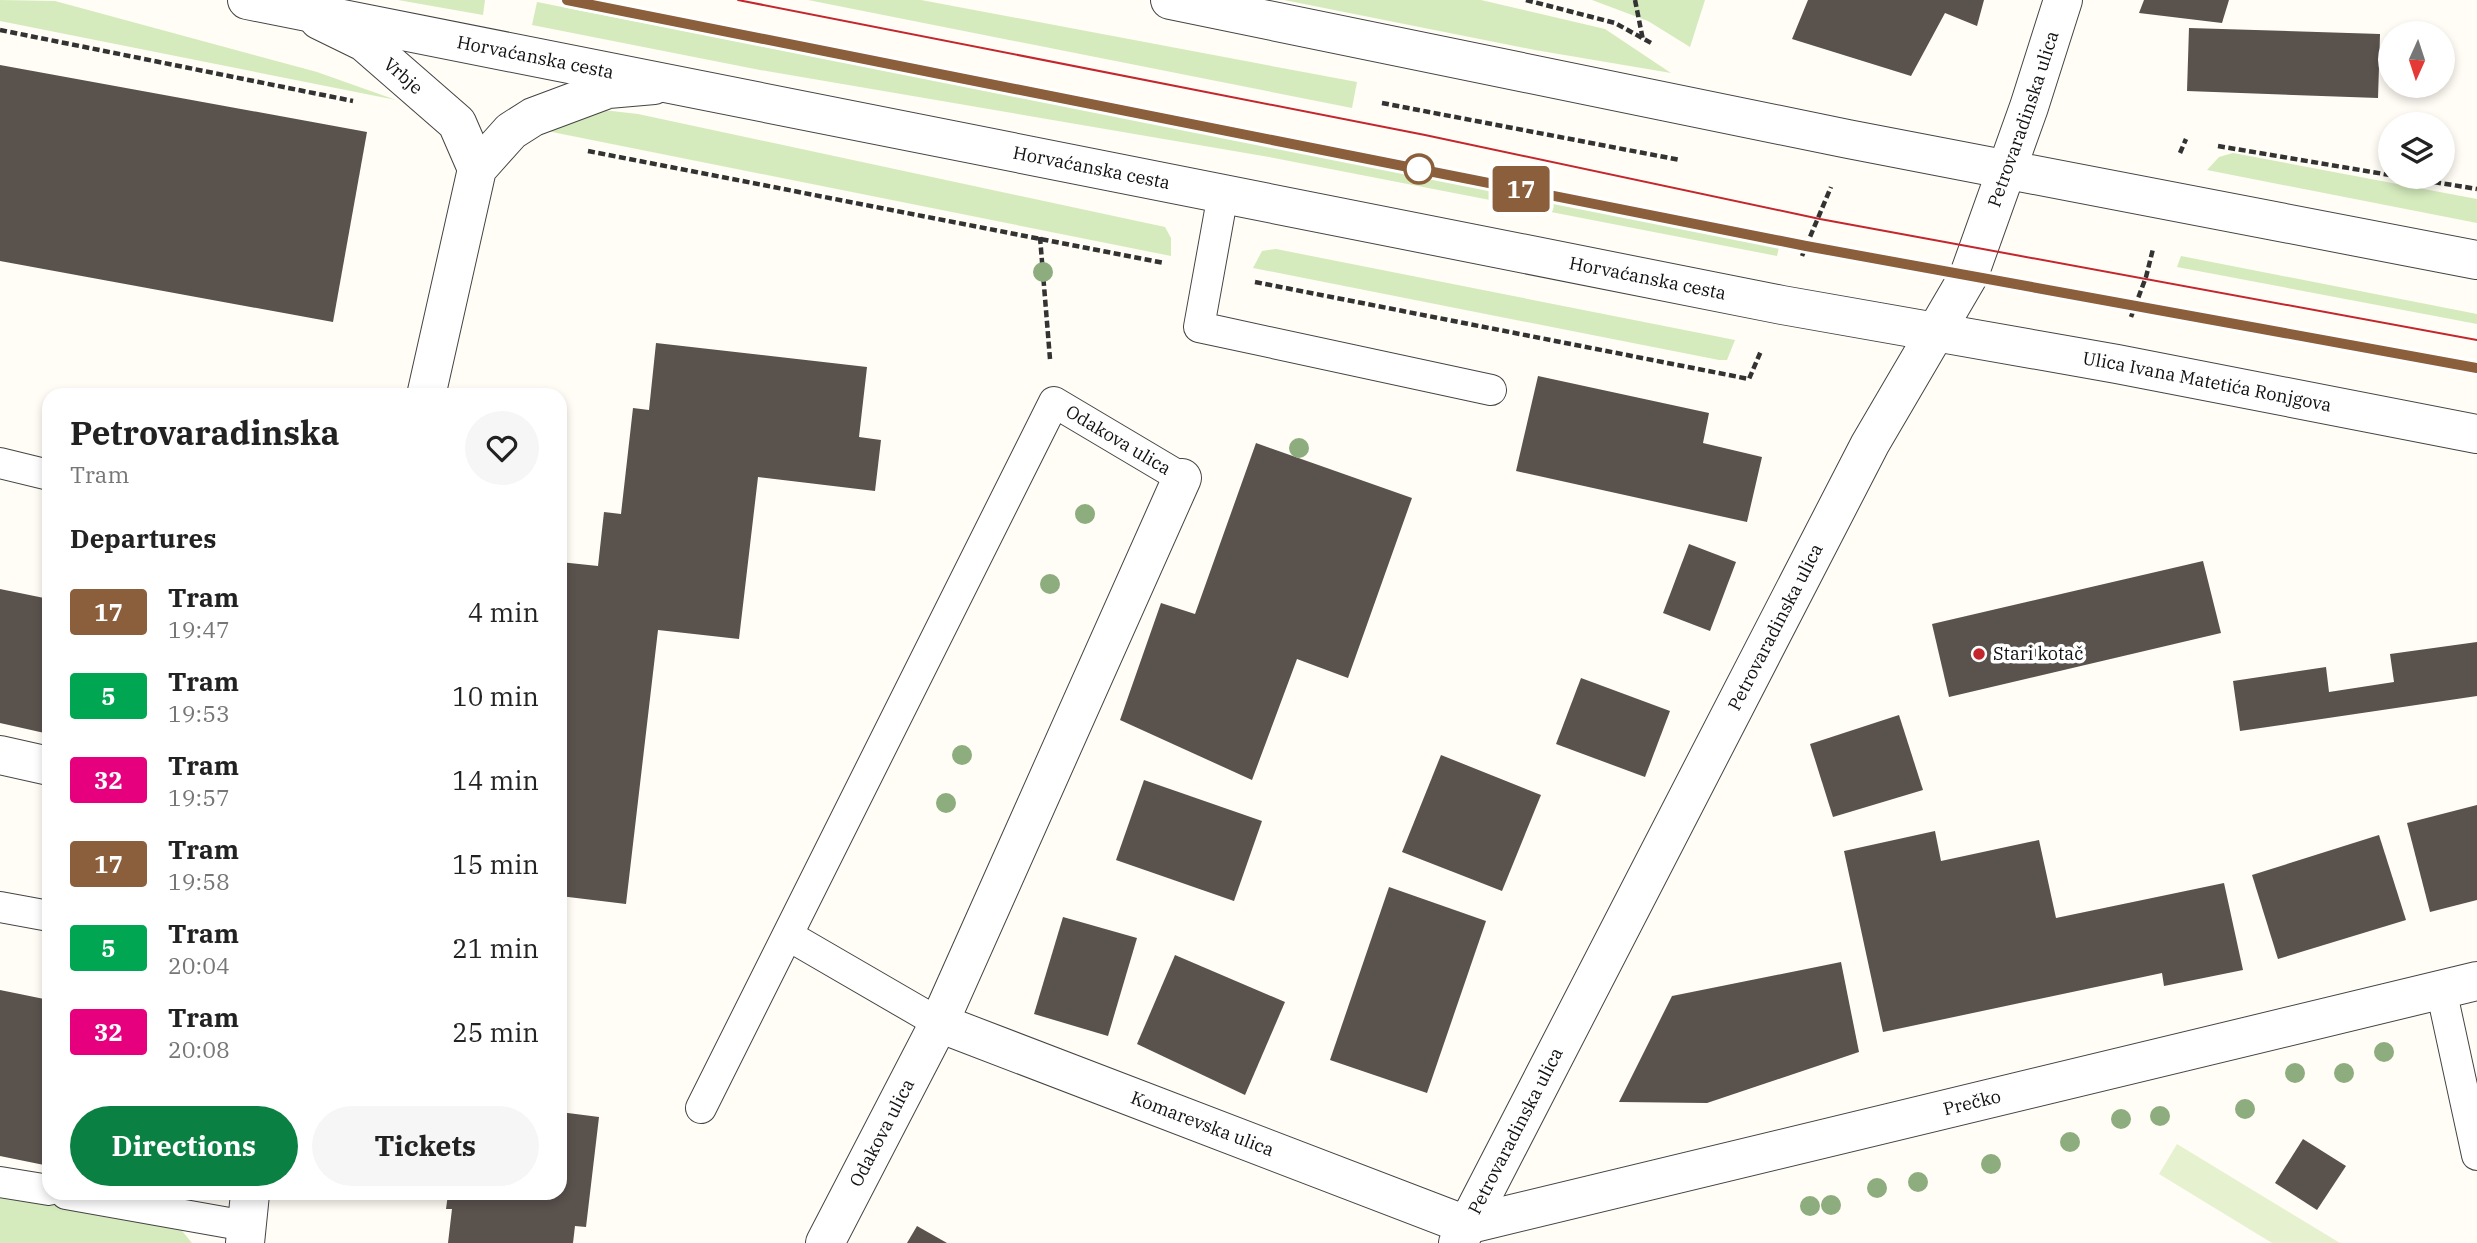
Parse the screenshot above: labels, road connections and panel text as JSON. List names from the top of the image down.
{
  "streets": {
    "street": [
      "Horvaćanska cesta",
      "Vrbje",
      "Petrovaradinska ulica",
      "Ulica Ivana Matetića Ronjgova",
      "Odakova ulica",
      "Prečko",
      "Komarevska ulica"
    ]
  },
  "crossings": [
    ["Horvaćanska cesta", "Vrbje"],
    ["Horvaćanska cesta", "Petrovaradinska ulica"],
    ["Horvaćanska cesta", "Ulica Ivana Matetića Ronjgova"],
    ["Petrovaradinska ulica", "Ulica Ivana Matetića Ronjgova"],
    ["Petrovaradinska ulica", "Prečko"],
    ["Petrovaradinska ulica", "Komarevska ulica"],
    ["Odakova ulica", "Komarevska ulica"],
    ["Prečko", "Komarevska ulica"]
  ],
  "places": ["Stari kotač"],
  "lines": ["tram line 17"],
  "north": "bottom",
  "page": {
    "on_map": "17",
    "heading": [
      ["Petrovaradinska", "Tram"],
      "Departures"
    ],
    "list": [
      {
        "mark": "17",
        "name": "Tram",
        "note": "19:47",
        "value": "4 min"
      },
      {
        "mark": "5",
        "name": "Tram",
        "note": "19:53",
        "value": "10 min"
      },
      {
        "mark": "32",
        "name": "Tram",
        "note": "19:57",
        "value": "14 min"
      },
      {
        "mark": "17",
        "name": "Tram",
        "note": "19:58",
        "value": "15 min"
      },
      {
        "mark": "5",
        "name": "Tram",
        "note": "20:04",
        "value": "21 min"
      },
      {
        "mark": "32",
        "name": "Tram",
        "note": "20:08",
        "value": "25 min"
      }
    ],
    "buttons": ["Directions", "Tickets"]
  }
}
